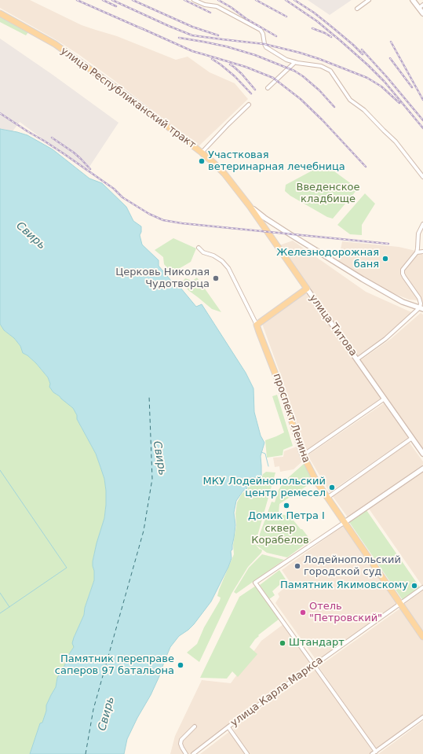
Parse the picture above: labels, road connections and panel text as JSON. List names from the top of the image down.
{
  "streets": {
    "main road": ["улица Республиканский тракт", "улица Титова", "проспект Ленина"],
    "street": ["улица Карла Маркса"]
  },
  "crossings": [
    ["улица Республиканский тракт", "улица Титова"],
    ["проспект Ленина", "улица Карла Маркса"]
  ],
  "water": ["Свирь"],
  "parks": ["Введенское кладбище", "сквер Корабелов"],
  "places": [
    "Участковая ветеринарная лечебница",
    "Железнодорожная баня",
    "Церковь Николая Чудотворца",
    "МКУ Лодейнопольский центр ремесел",
    "Домик Петра I",
    "Лодейнопольский городской суд",
    "Памятник Якимовскому",
    "Отель \"Петровский\"",
    "Штандарт",
    "Памятник переправе саперов 97 батальона"
  ]
}
